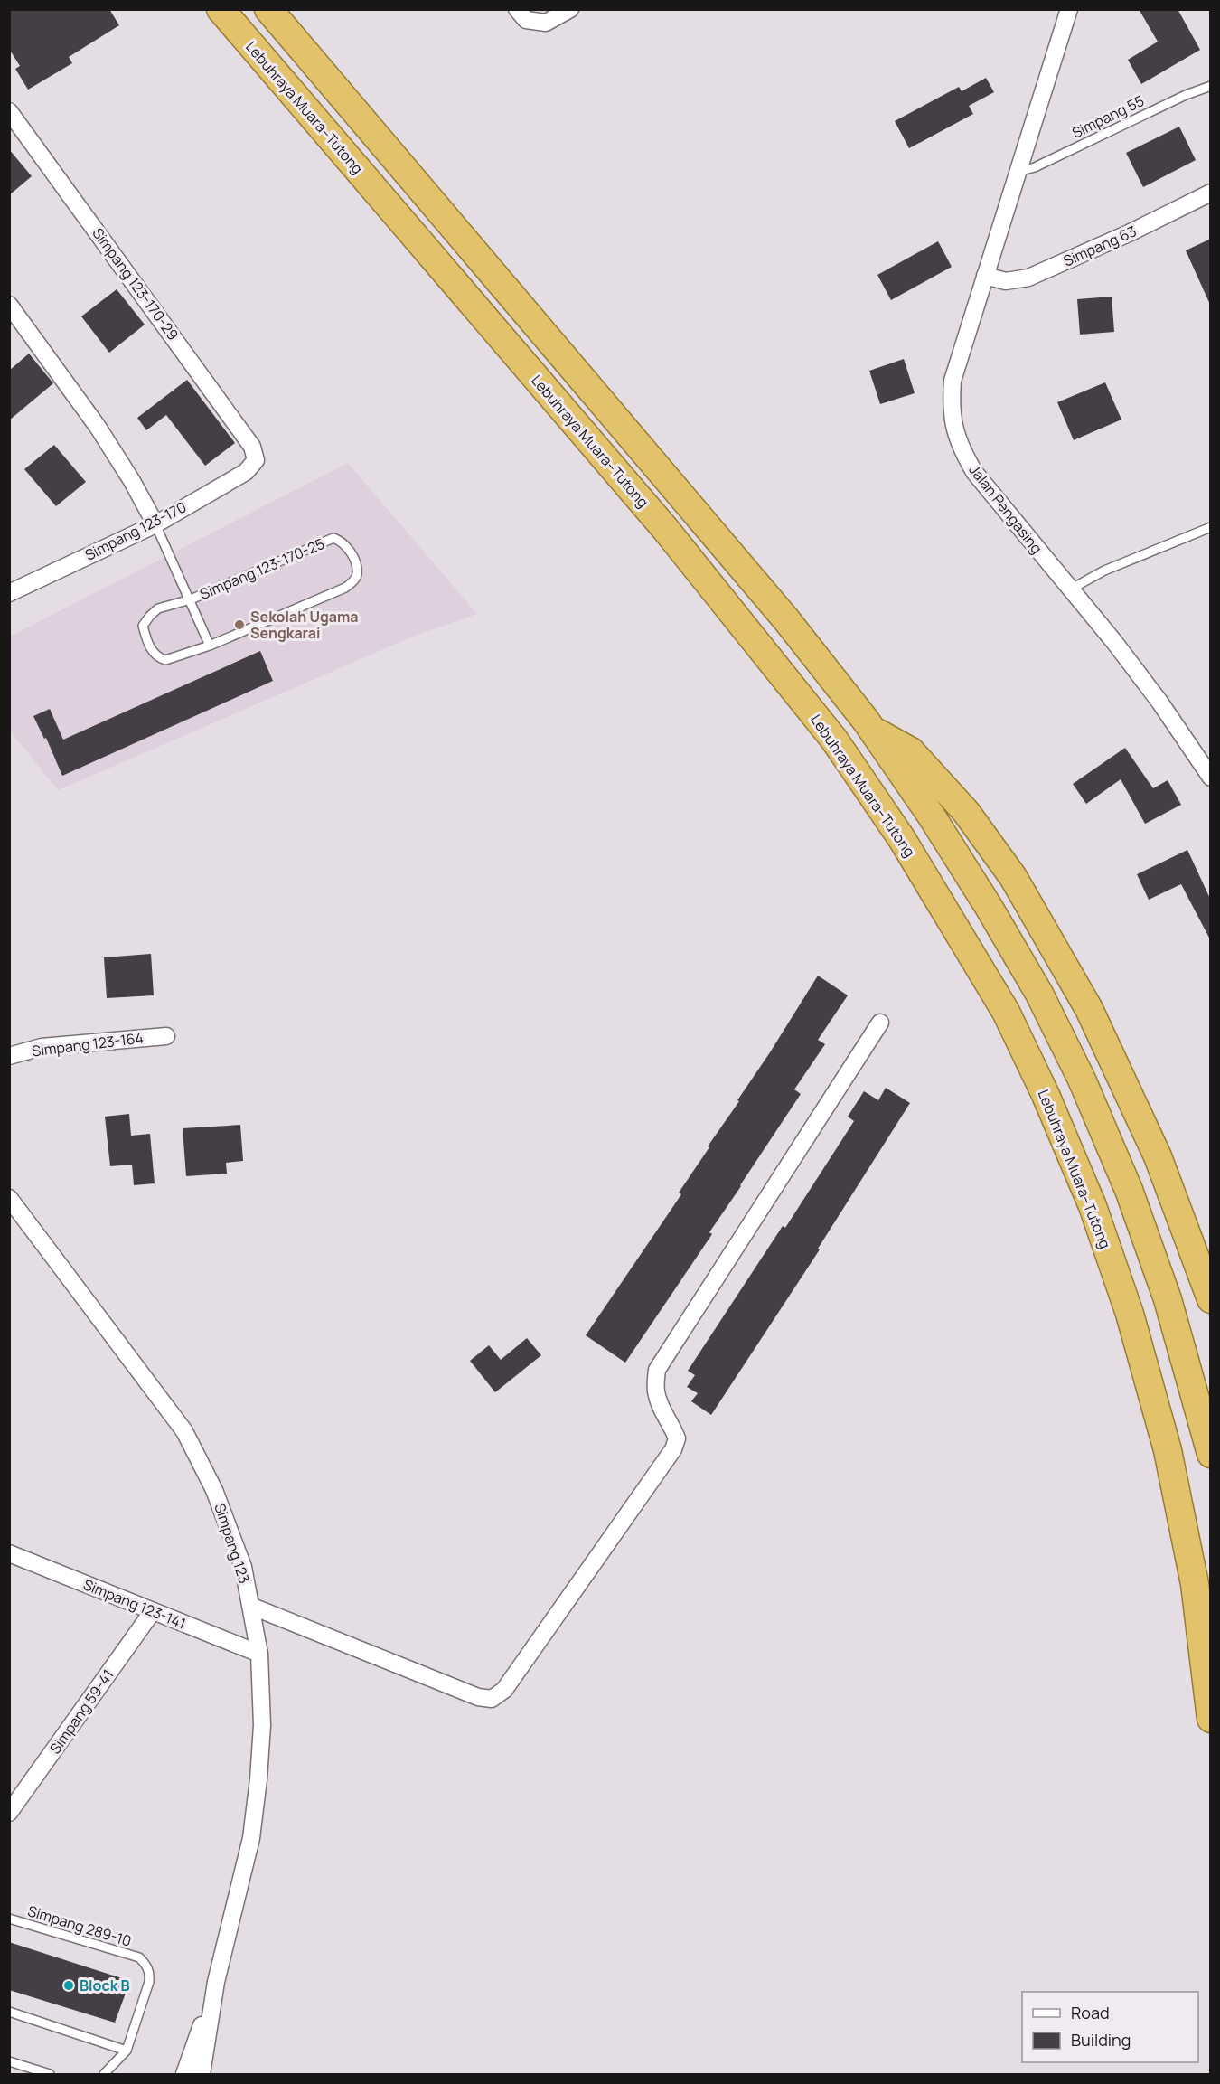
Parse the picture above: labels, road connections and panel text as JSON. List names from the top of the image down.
{
  "streets": {
    "highway": ["Lebuhraya Muara–Tutong"],
    "street": [
      "Simpang 63",
      "Simpang 123-170-29",
      "Jalan Pengasing",
      "Simpang 123-170",
      "Simpang 123-170-25",
      "Simpang 123-164",
      "Simpang 123",
      "Simpang 123-141",
      "Simpang 59-41"
    ],
    "lane": ["Simpang 55", "Simpang 289-10"]
  },
  "crossings": [
    ["Simpang 55", "Jalan Pengasing"],
    ["Simpang 63", "Jalan Pengasing"],
    ["Simpang 123-170-29", "Simpang 123-170"],
    ["Simpang 123-170", "Simpang 123-170-25"],
    ["Simpang 123", "Simpang 123-141"],
    ["Simpang 123-141", "Simpang 59-41"]
  ],
  "places": ["Sekolah Ugama Sengkarai", "Block B"],
  "legend": ["Road", "Building"]
}
